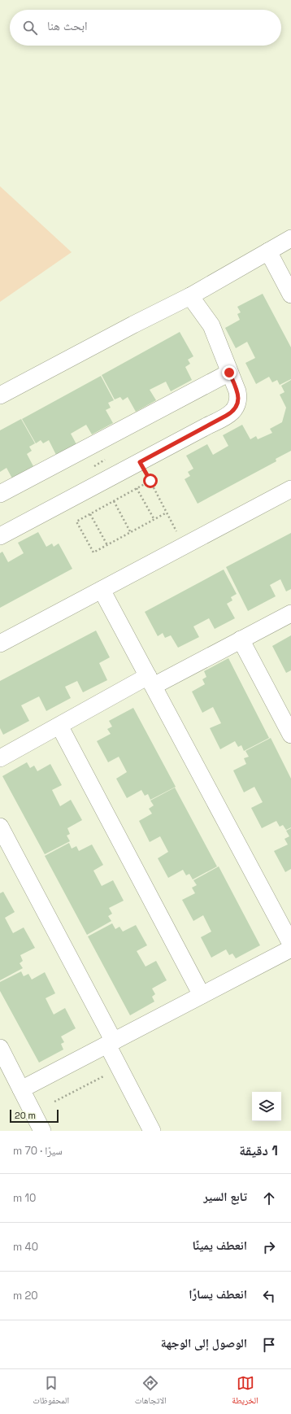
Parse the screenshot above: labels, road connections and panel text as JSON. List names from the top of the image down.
{
  "scale_bar": "20 m",
  "page": {
    "search": "ابحث هنا",
    "scale": "20 m",
    "heading": ["1 دقيقة", "سيرًا · 70 m"],
    "list": [
      ["تابع السير", "10 m"],
      ["انعطف يمينًا", "40 m"],
      ["انعطف يسارًا", "20 m"],
      "الوصول إلى الوجهة"
    ],
    "nav": ["الخريطة", "الاتجاهات", "المحفوظات"]
  }
}
